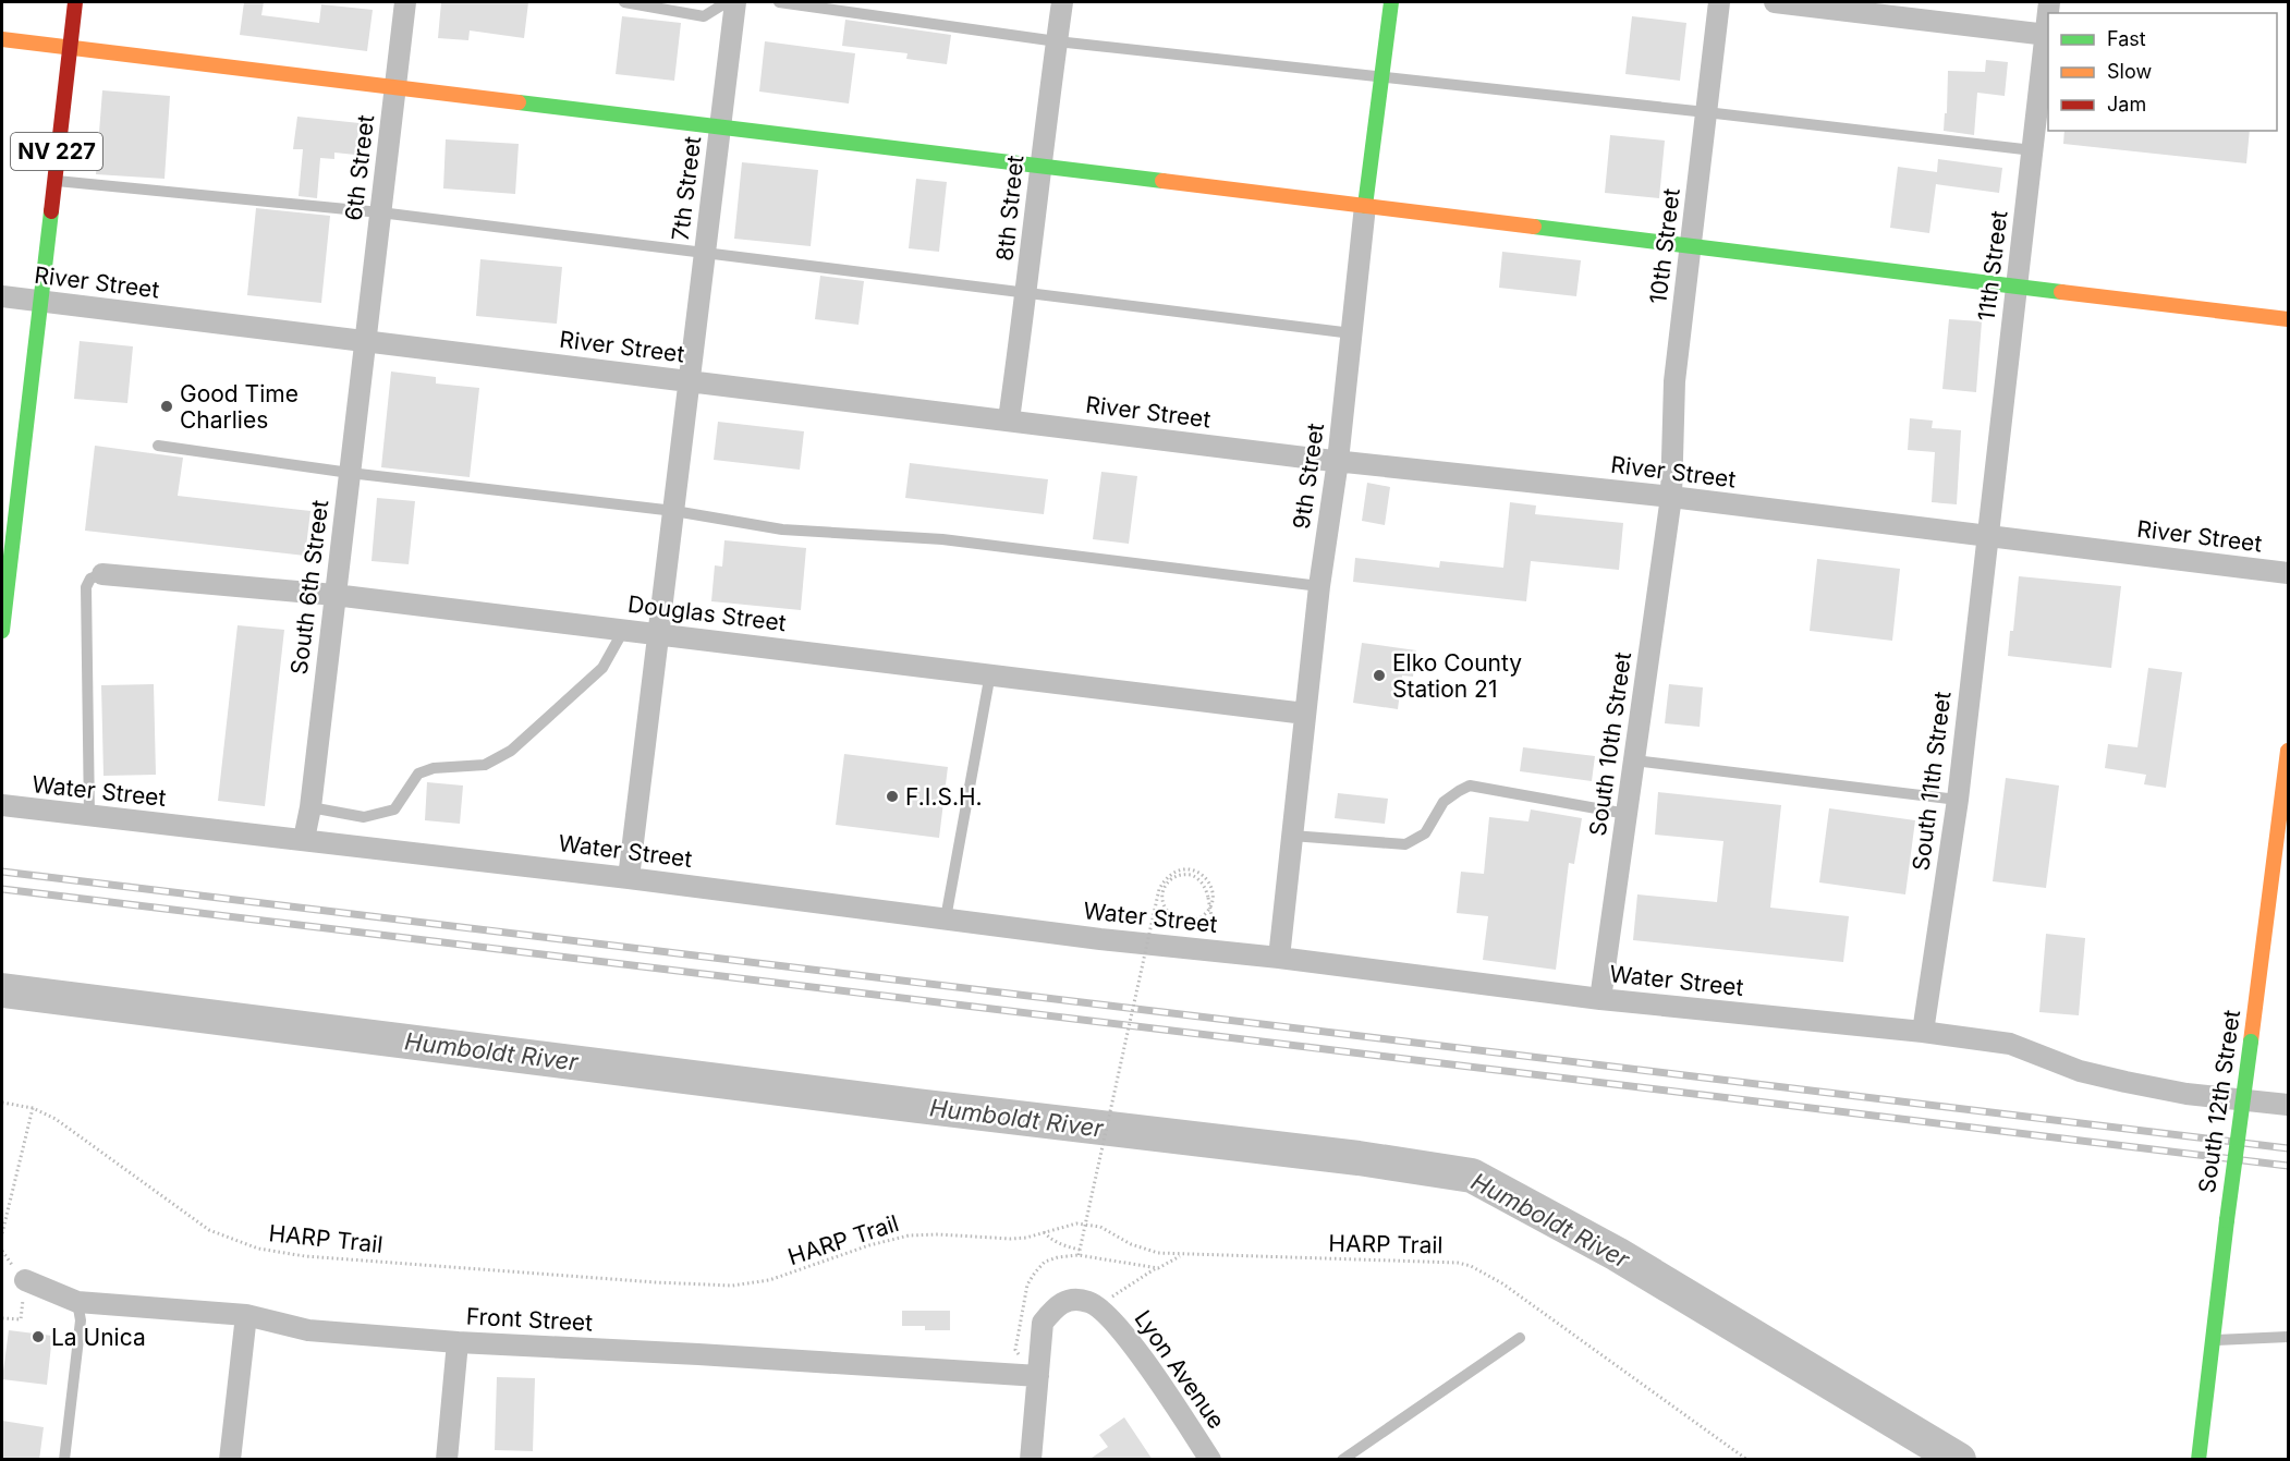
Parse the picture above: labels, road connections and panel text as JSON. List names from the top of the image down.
{
  "streets": {
    "street": [
      "NV 227",
      "6th Street",
      "7th Street",
      "8th Street",
      "10th Street",
      "11th Street",
      "River Street",
      "9th Street",
      "South 6th Street",
      "Douglas Street",
      "South 10th Street",
      "South 11th Street",
      "Water Street",
      "South 12th Street",
      "Front Street",
      "Lyon Avenue"
    ],
    "path": ["HARP Trail"]
  },
  "crossings": [
    ["NV 227", "River Street"],
    ["6th Street", "River Street"],
    ["6th Street", "South 6th Street"],
    ["7th Street", "River Street"],
    ["7th Street", "Douglas Street"],
    ["7th Street", "Water Street"],
    ["8th Street", "River Street"],
    ["10th Street", "River Street"],
    ["10th Street", "South 10th Street"],
    ["11th Street", "River Street"],
    ["11th Street", "South 11th Street"],
    ["River Street", "9th Street"],
    ["River Street", "South 6th Street"],
    ["River Street", "South 10th Street"],
    ["River Street", "South 11th Street"],
    ["9th Street", "Douglas Street"],
    ["9th Street", "Water Street"],
    ["South 6th Street", "Douglas Street"],
    ["South 6th Street", "Water Street"],
    ["South 10th Street", "Water Street"],
    ["South 11th Street", "Water Street"]
  ],
  "water": ["Humboldt River"],
  "places": [
    "Good Time Charlies",
    "Elko County Station 21",
    "F.I.S.H.",
    "La Unica"
  ],
  "legend": ["Fast", "Slow", "Jam"]
}
